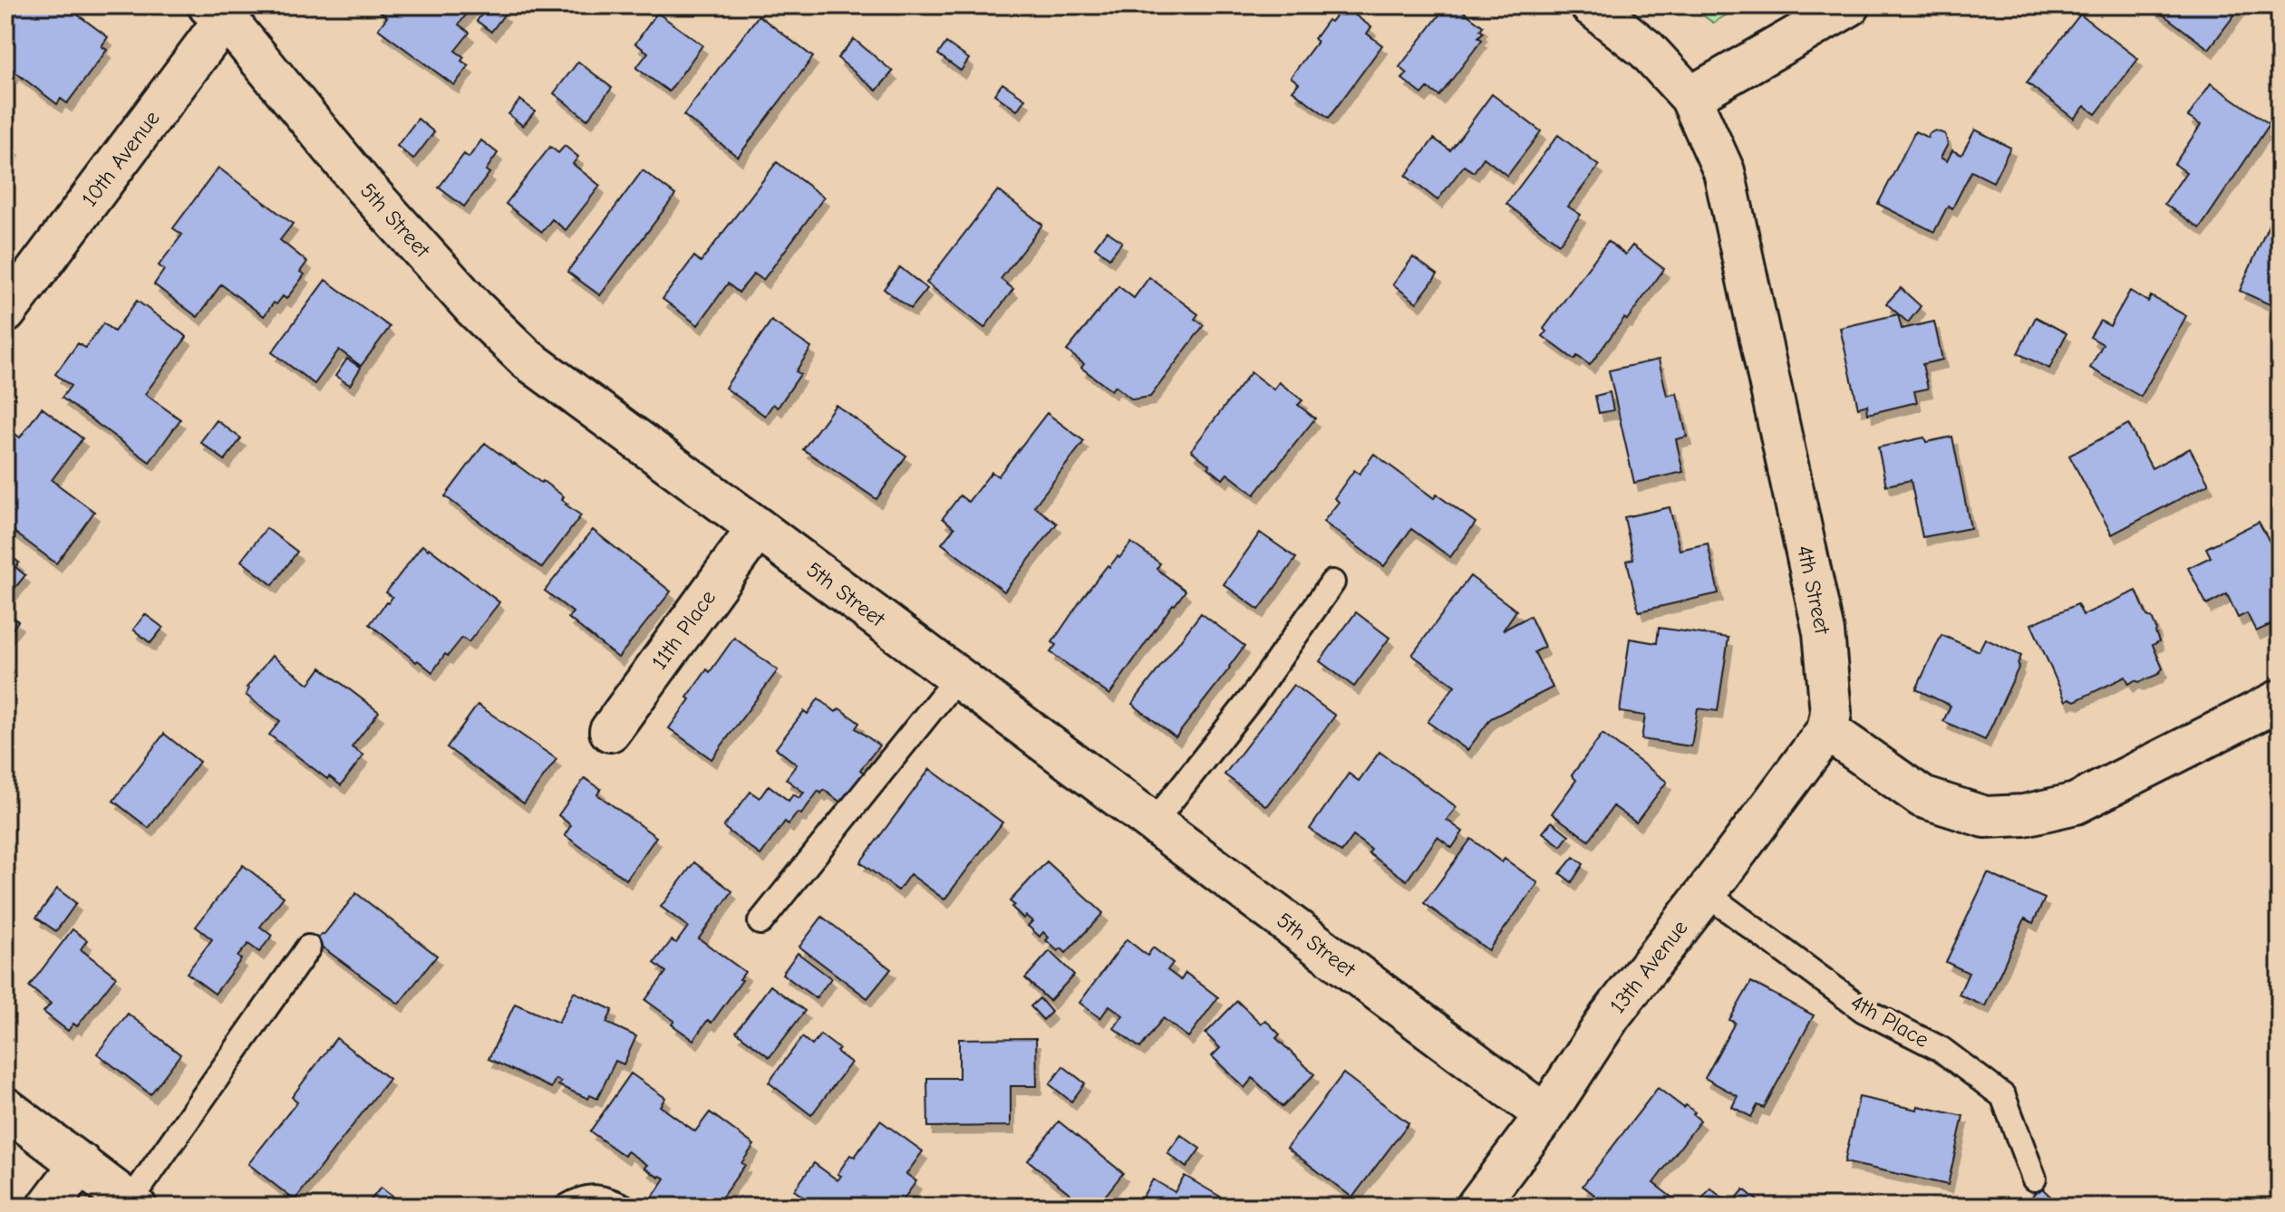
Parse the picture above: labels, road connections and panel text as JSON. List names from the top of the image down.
{
  "streets": {
    "street": [
      "10th Avenue",
      "5th Street",
      "4th Street",
      "11th Place",
      "13th Avenue"
    ],
    "lane": ["4th Place"]
  },
  "crossings": [
    ["10th Avenue", "5th Street"],
    ["5th Street", "11th Place"],
    ["5th Street", "13th Avenue"],
    ["4th Street", "13th Avenue"],
    ["13th Avenue", "4th Place"]
  ]
}
